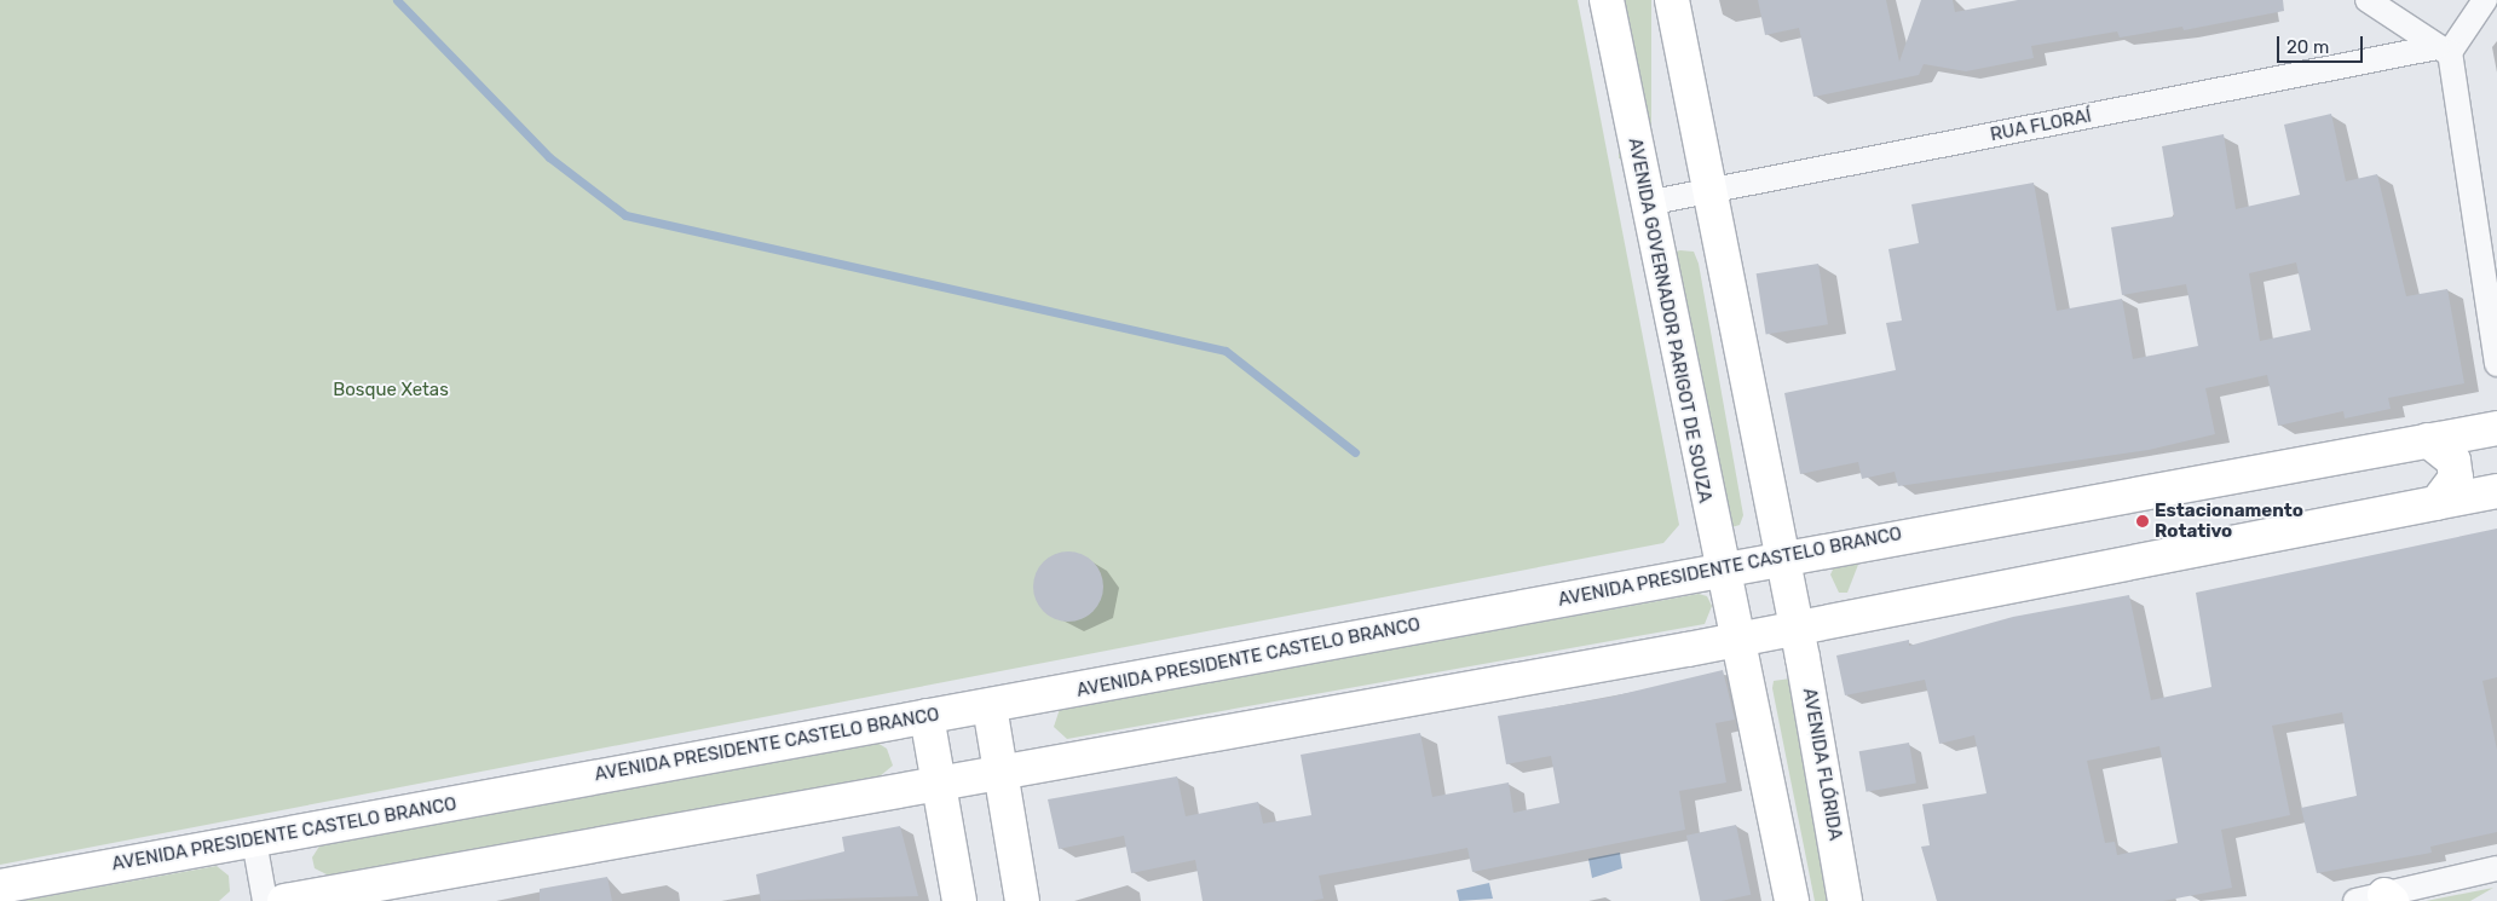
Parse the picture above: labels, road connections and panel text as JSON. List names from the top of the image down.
{
  "streets": {
    "main road": ["AVENIDA GOVERNADOR PARIGOT DE SOUZA", "AVENIDA PRESIDENTE CASTELO BRANCO", "AVENIDA FLÓRIDA"],
    "street": ["RUA FLORAÍ"]
  },
  "crossings": [
    ["RUA FLORAÍ", "AVENIDA GOVERNADOR PARIGOT DE SOUZA"],
    ["AVENIDA GOVERNADOR PARIGOT DE SOUZA", "AVENIDA PRESIDENTE CASTELO BRANCO"]
  ],
  "parks": ["Bosque Xetas"],
  "places": ["Estacionamento Rotativo"],
  "scale_bar": "20 m"
}
